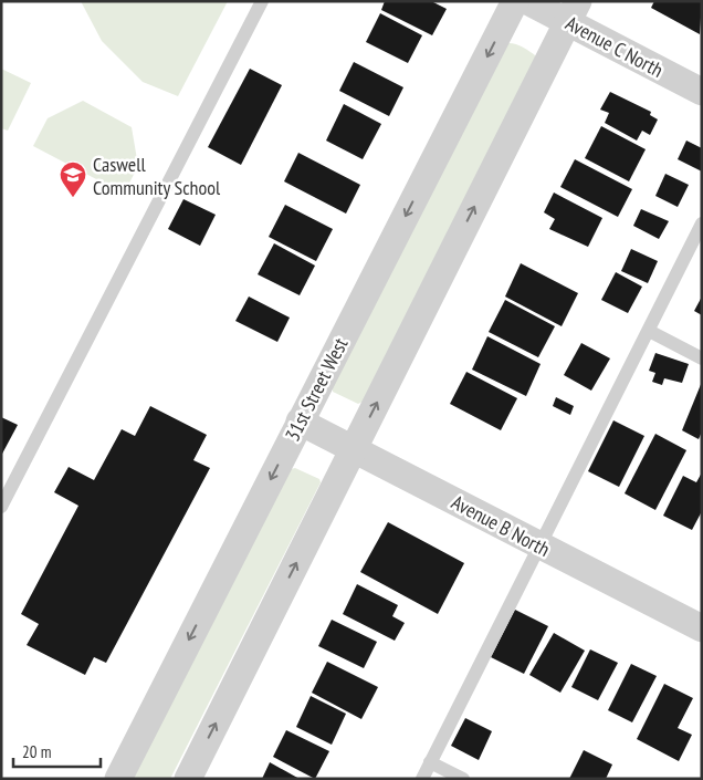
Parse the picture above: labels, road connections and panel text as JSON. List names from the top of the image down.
{
  "streets": {
    "street": ["Avenue C North", "31st Street West", "Avenue B North"]
  },
  "crossings": [
    ["31st Street West", "Avenue B North"]
  ],
  "places": {
    "school or university": ["Caswell Community School"]
  },
  "scale_bar": "20 m"
}
